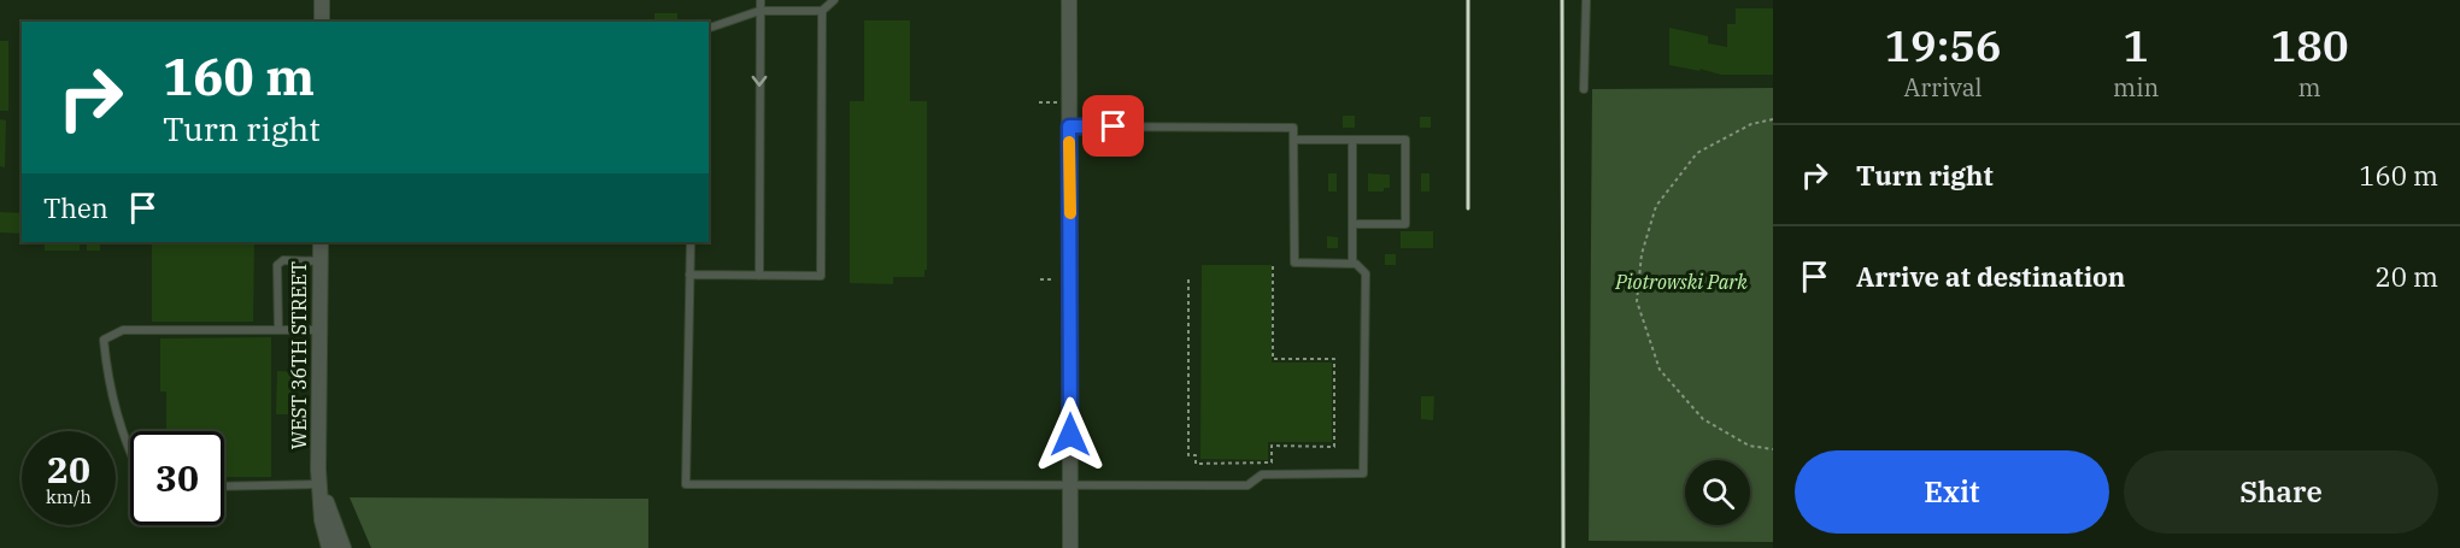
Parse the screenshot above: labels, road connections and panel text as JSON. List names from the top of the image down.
{
  "streets": {
    "street": ["WEST 36TH STREET"]
  },
  "parks": ["Piotrowski Park"],
  "page": {
    "eta": [
      "19:56",
      "Arrival",
      "1",
      "min",
      "180",
      "m"
    ],
    "turn": ["160 m", "Turn right"],
    "list": [
      {
        "name": "Turn right",
        "value": "160 m"
      },
      {
        "name": "Arrive at destination",
        "value": "20 m"
      }
    ],
    "then": "Then",
    "speed": "20 km/h",
    "limit": "30",
    "buttons": ["Exit", "Share"]
  }
}
